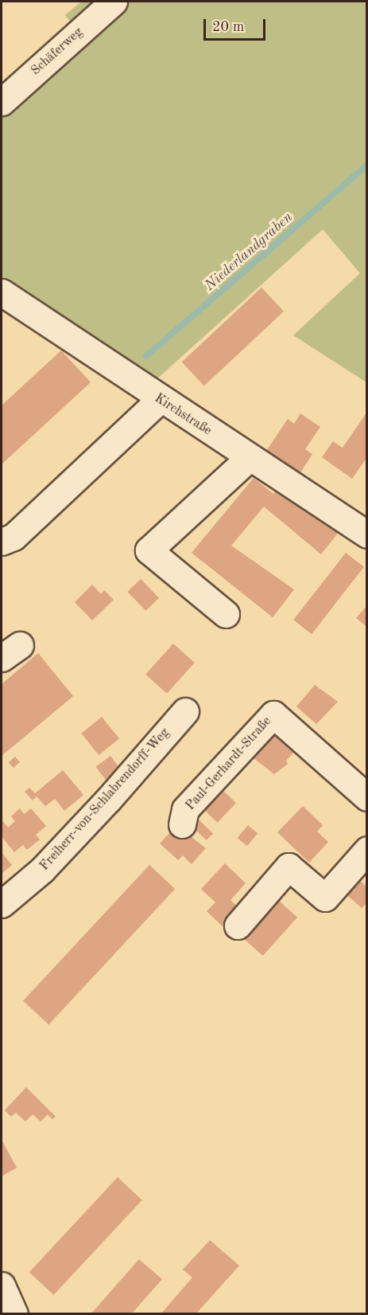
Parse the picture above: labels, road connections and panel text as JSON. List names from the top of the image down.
{
  "streets": {
    "street": [
      "Schäferweg",
      "Kirchstraße",
      "Paul-Gerhardt-Straße",
      "Freiherr-von-Schlabrendorff-Weg"
    ]
  },
  "water": ["Niederlandgraben"],
  "scale_bar": "20 m"
}
